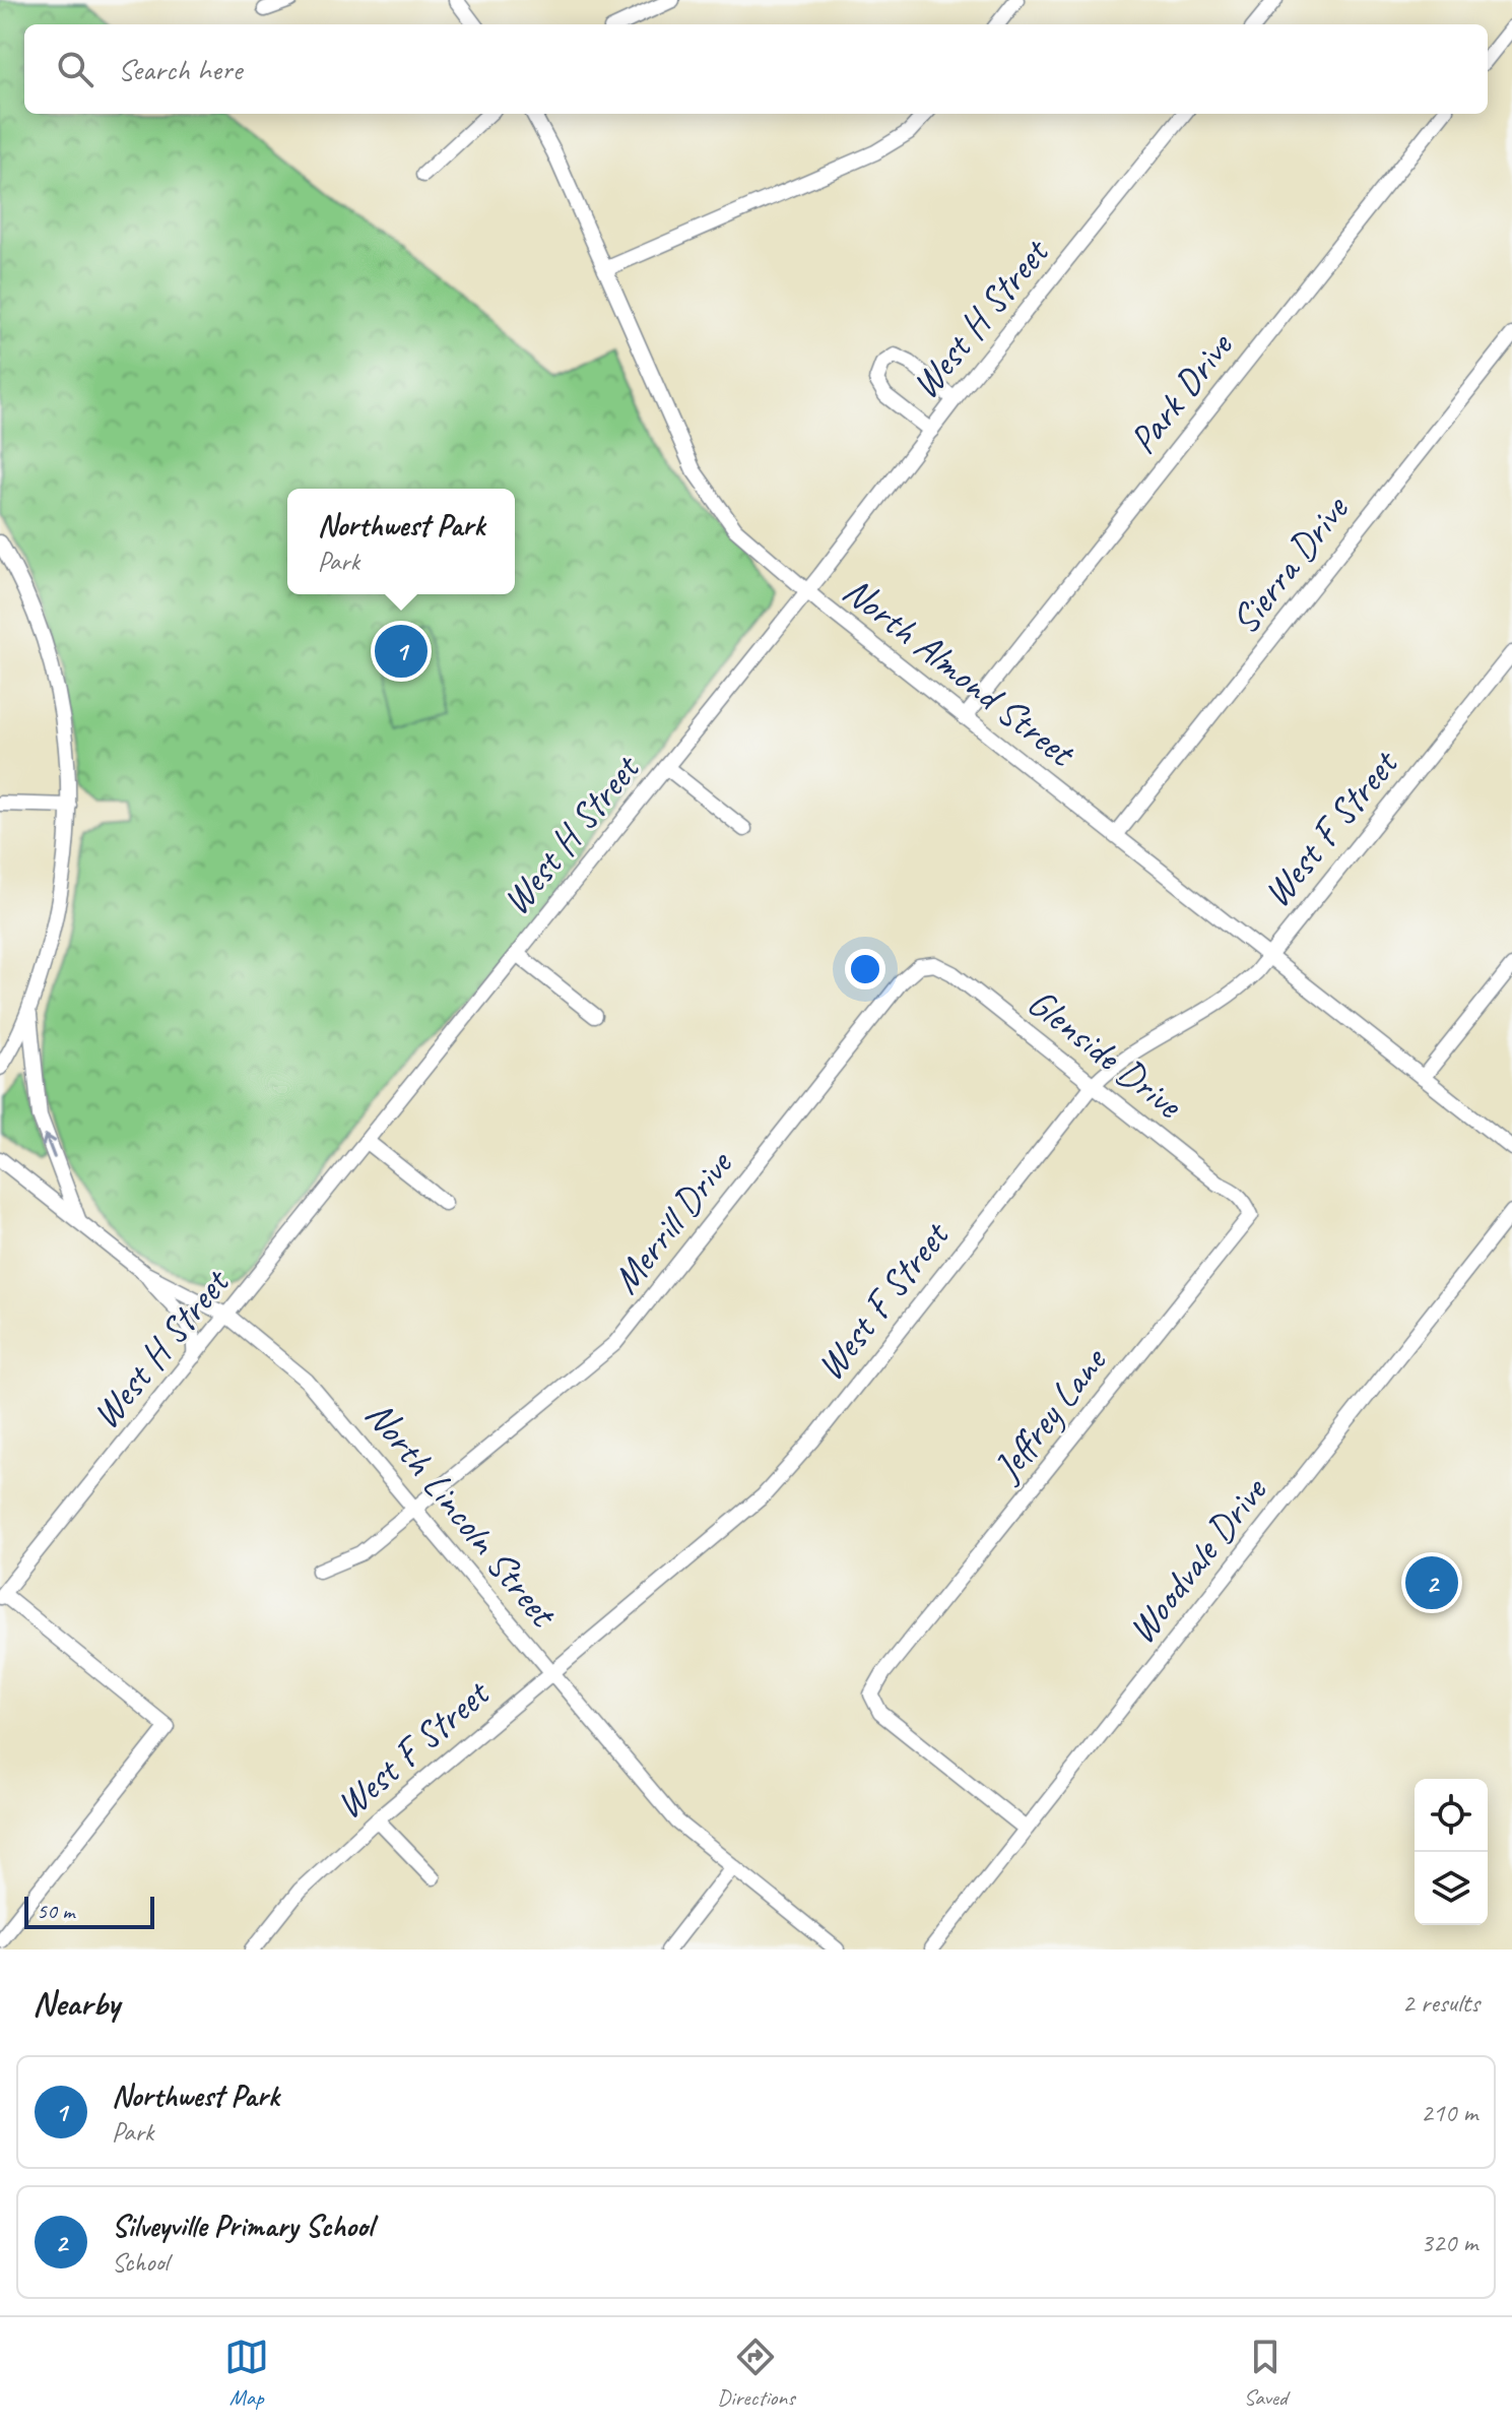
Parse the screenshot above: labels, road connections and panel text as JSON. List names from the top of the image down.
{
  "streets": {
    "street": [
      "West H Street",
      "Park Drive",
      "Sierra Drive",
      "North Almond Street",
      "West F Street",
      "Glenside Drive",
      "Merrill Drive",
      "Jeffrey Lane",
      "North Lincoln Street",
      "Woodvale Drive"
    ]
  },
  "crossings": [
    ["West H Street", "North Almond Street"],
    ["West H Street", "North Lincoln Street"],
    ["Park Drive", "North Almond Street"],
    ["Sierra Drive", "North Almond Street"],
    ["North Almond Street", "West F Street"],
    ["West F Street", "Glenside Drive"],
    ["West F Street", "North Lincoln Street"],
    ["Glenside Drive", "Merrill Drive"],
    ["Glenside Drive", "Jeffrey Lane"],
    ["Merrill Drive", "North Lincoln Street"],
    ["Jeffrey Lane", "Woodvale Drive"]
  ],
  "scale_bar": "50 m",
  "page": {
    "search": "Search here",
    "popup": ["Northwest Park", "Park"],
    "pins": ["1", "2"],
    "scale": "50 m",
    "heading": ["Nearby", "2 results"],
    "list": [
      {
        "mark": "1",
        "name": "Northwest Park",
        "note": "Park",
        "value": "210 m"
      },
      {
        "mark": "2",
        "name": "Silveyville Primary School",
        "note": "School",
        "value": "320 m"
      }
    ],
    "nav": ["Map", "Directions", "Saved"]
  }
}
